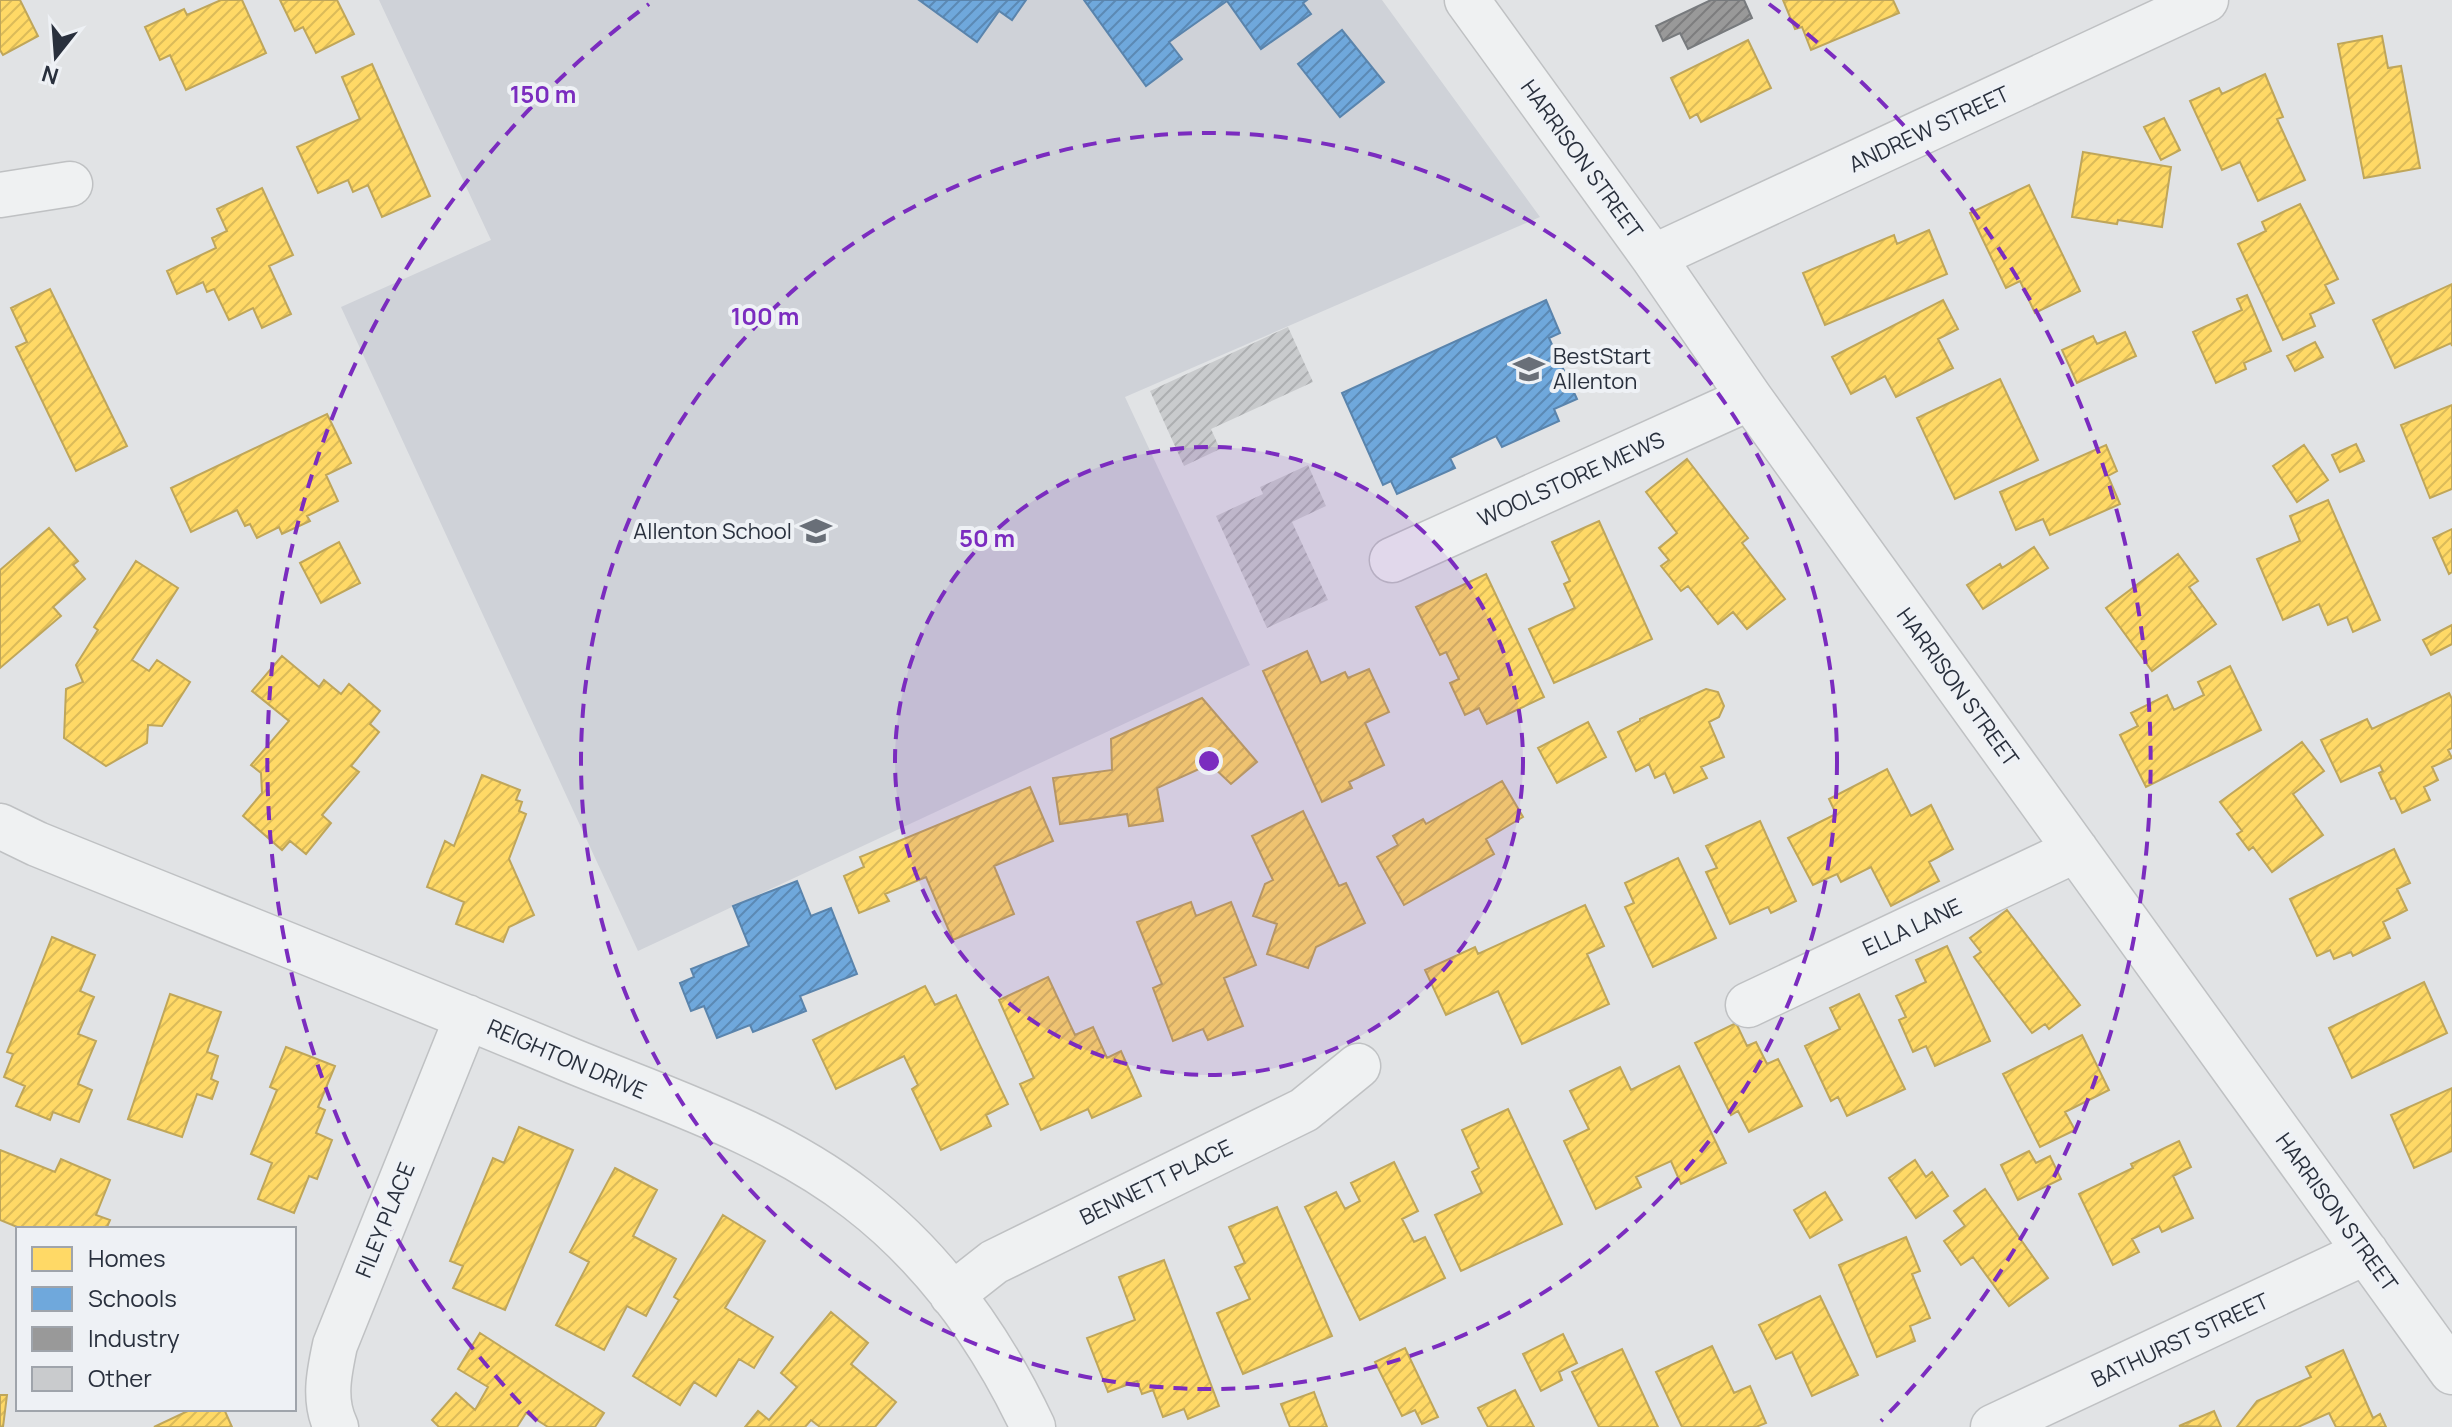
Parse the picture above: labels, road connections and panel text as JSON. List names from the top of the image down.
{
  "streets": {
    "street": [
      "ANDREW STREET",
      "HARRISON STREET",
      "WOOLSTORE MEWS",
      "ELLA LANE",
      "REIGHTON DRIVE",
      "BENNETT PLACE",
      "FILEY PLACE",
      "BATHURST STREET"
    ]
  },
  "crossings": [
    ["ANDREW STREET", "HARRISON STREET"],
    ["HARRISON STREET", "WOOLSTORE MEWS"],
    ["HARRISON STREET", "ELLA LANE"],
    ["HARRISON STREET", "BATHURST STREET"],
    ["REIGHTON DRIVE", "BENNETT PLACE"],
    ["REIGHTON DRIVE", "FILEY PLACE"]
  ],
  "places": {
    "school or university": ["BestStart Allenton", "Allenton School"]
  },
  "legend": [
    "Homes",
    "Schools",
    "Industry",
    "Other"
  ],
  "north": "bottom",
  "rings": ["150 m", "100 m", "50 m"]
}
